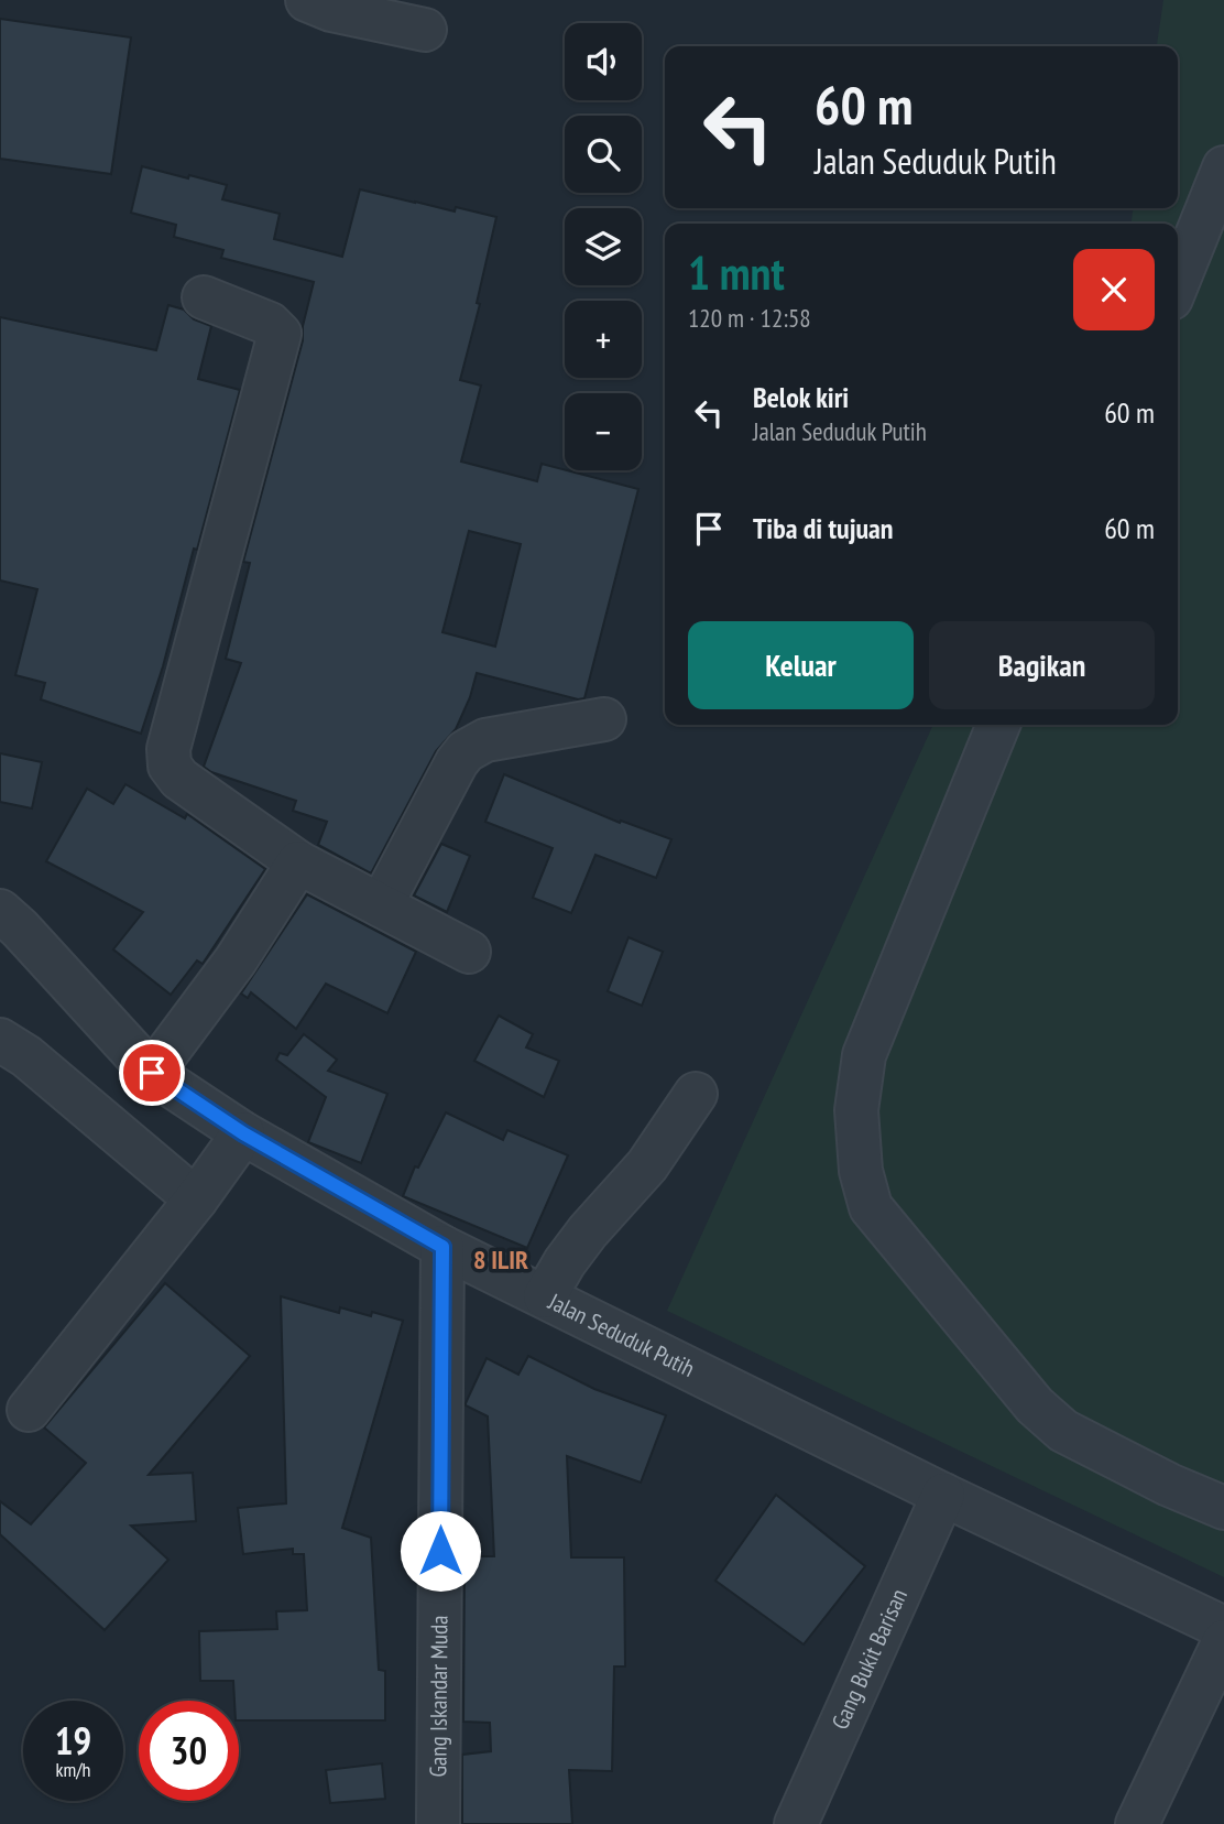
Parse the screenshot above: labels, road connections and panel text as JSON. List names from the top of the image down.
{
  "streets": {
    "street": ["Jalan Seduduk Putih", "Gang Bukit Barisan", "Gang Iskandar Muda"]
  },
  "crossings": [
    ["Jalan Seduduk Putih", "Gang Bukit Barisan"],
    ["Jalan Seduduk Putih", "Gang Iskandar Muda"]
  ],
  "districts": ["8 ILIR"],
  "page": {
    "map_buttons": ["+", "−"],
    "turn": ["60 m", "Jalan Seduduk Putih"],
    "heading": ["1 mnt", "120 m · 12:58"],
    "list": [
      {
        "name": "Belok kiri",
        "note": "Jalan Seduduk Putih",
        "value": "60 m"
      },
      {
        "name": "Tiba di tujuan",
        "value": "60 m"
      }
    ],
    "buttons": ["Keluar", "Bagikan"],
    "speed": "19 km/h",
    "limit": "30"
  }
}
